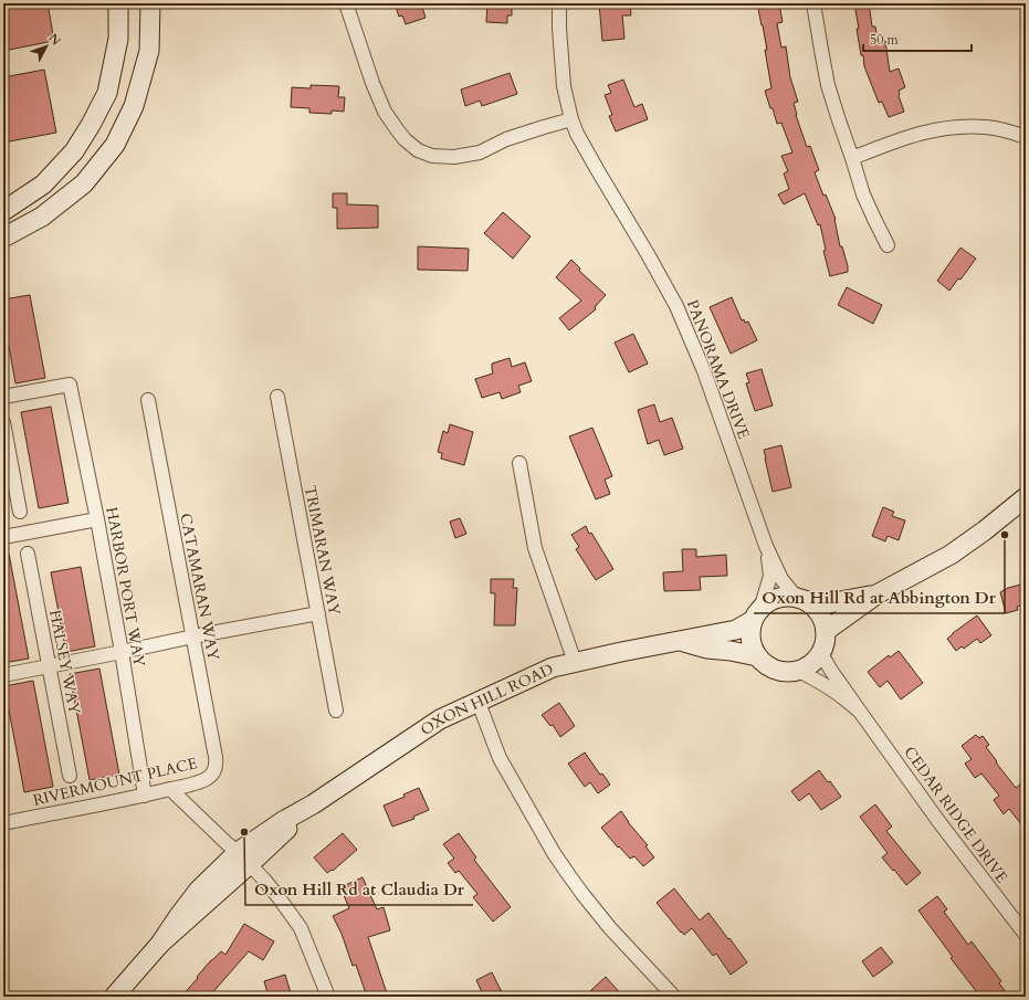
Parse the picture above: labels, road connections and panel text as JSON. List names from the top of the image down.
{
  "streets": {
    "main road": ["OXON HILL ROAD"],
    "street": [
      "PANORAMA DRIVE",
      "TRIMARAN WAY",
      "HARBOR PORT WAY",
      "CATAMARAN WAY",
      "HALSEY WAY",
      "RIVERMOUNT PLACE",
      "CEDAR RIDGE DRIVE"
    ]
  },
  "crossings": [
    ["PANORAMA DRIVE", "OXON HILL ROAD"],
    ["PANORAMA DRIVE", "CEDAR RIDGE DRIVE"],
    ["HARBOR PORT WAY", "RIVERMOUNT PLACE"],
    ["CATAMARAN WAY", "RIVERMOUNT PLACE"],
    ["OXON HILL ROAD", "CEDAR RIDGE DRIVE"]
  ],
  "places": ["Oxon Hill Rd at Abbington Dr", "Oxon Hill Rd at Claudia Dr"],
  "scale_bar": "50 m",
  "north": "top right"
}
